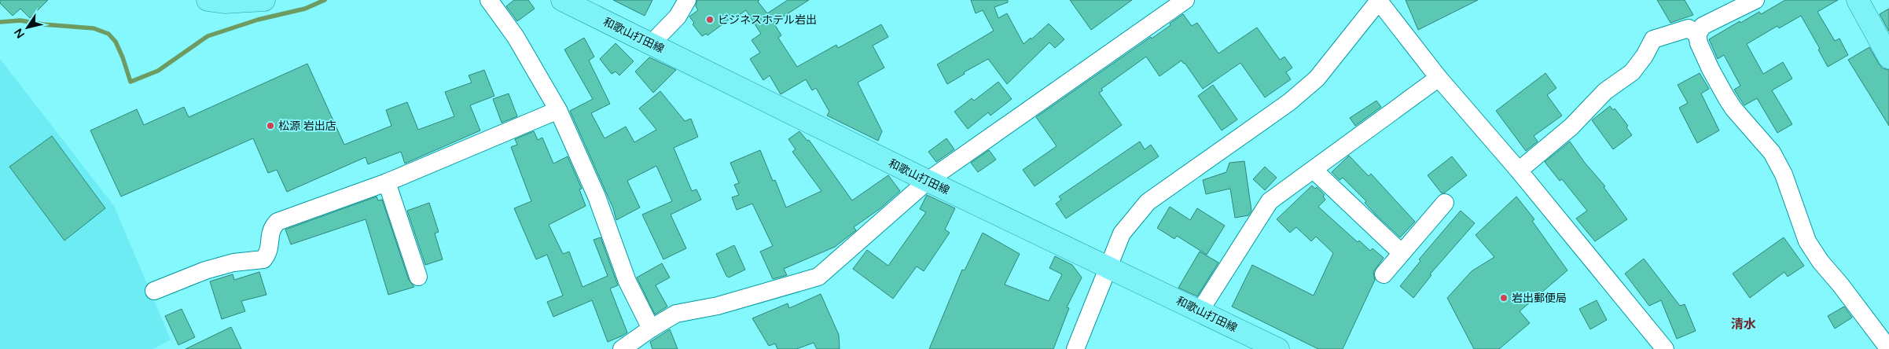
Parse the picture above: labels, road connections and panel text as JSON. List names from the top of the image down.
{
  "streets": {
    "main road": ["和歌山打田線"]
  },
  "districts": ["清水"],
  "places": ["ビジネスホテル岩出", "松源 岩出店", "岩出郵便局"],
  "north": "bottom left"
}
